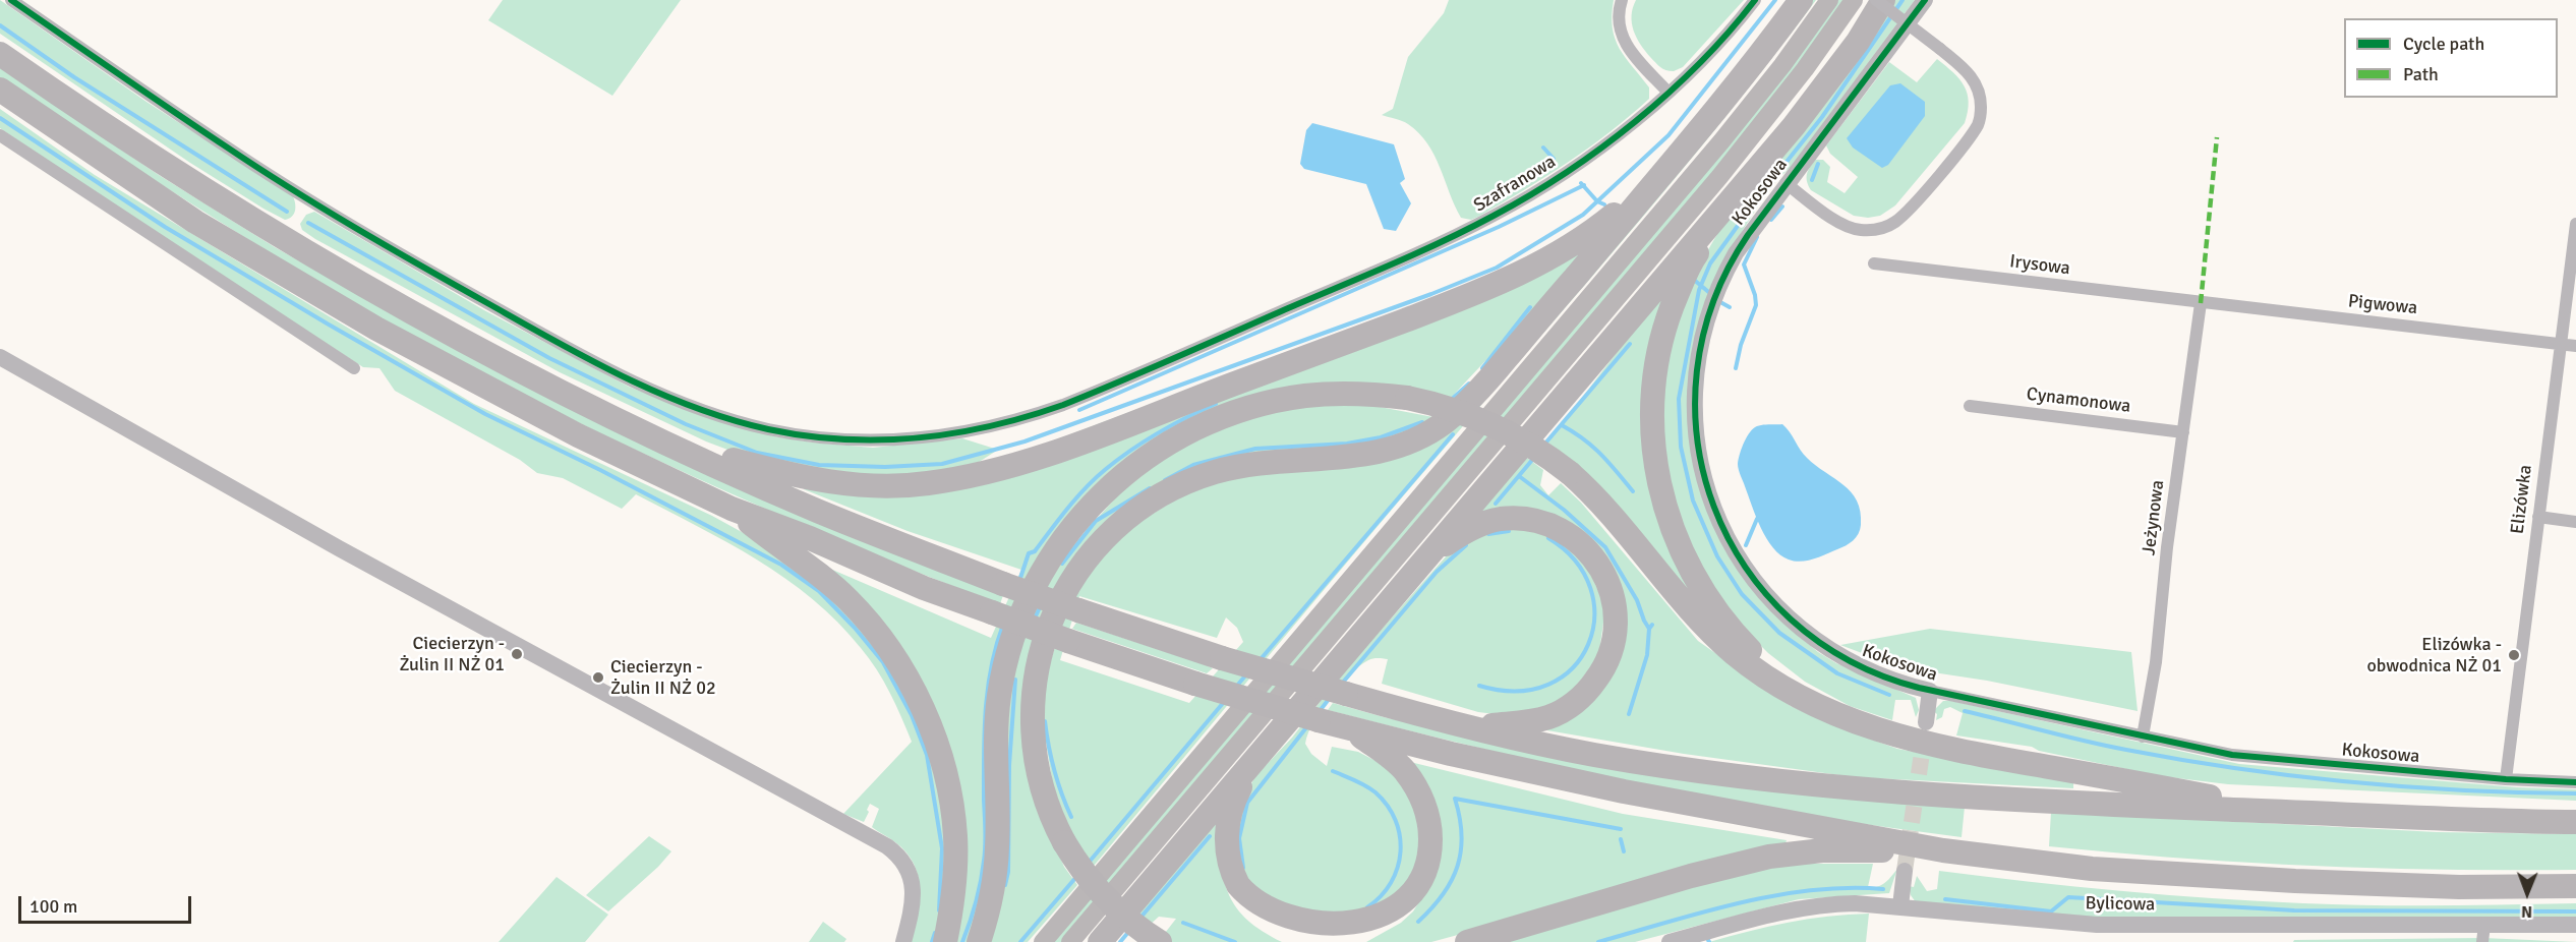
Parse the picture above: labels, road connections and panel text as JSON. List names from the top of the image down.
{
  "streets": {
    "street": [
      "Szafranowa",
      "Kokosowa",
      "Irysowa",
      "Pigwowa",
      "Cynamonowa",
      "Elizówka",
      "Jeżynowa",
      "Bylicowa"
    ]
  },
  "crossings": [
    ["Kokosowa", "Elizówka"],
    ["Kokosowa", "Jeżynowa"],
    ["Irysowa", "Pigwowa"],
    ["Irysowa", "Jeżynowa"],
    ["Pigwowa", "Elizówka"],
    ["Pigwowa", "Jeżynowa"],
    ["Cynamonowa", "Jeżynowa"]
  ],
  "places": ["Ciecierzyn - Żulin II NŻ 01", "Elizówka - obwodnica NŻ 01", "Ciecierzyn - Żulin II NŻ 02"],
  "legend": ["Cycle path", "Path"],
  "scale_bar": "100 m",
  "north": "bottom"
}
